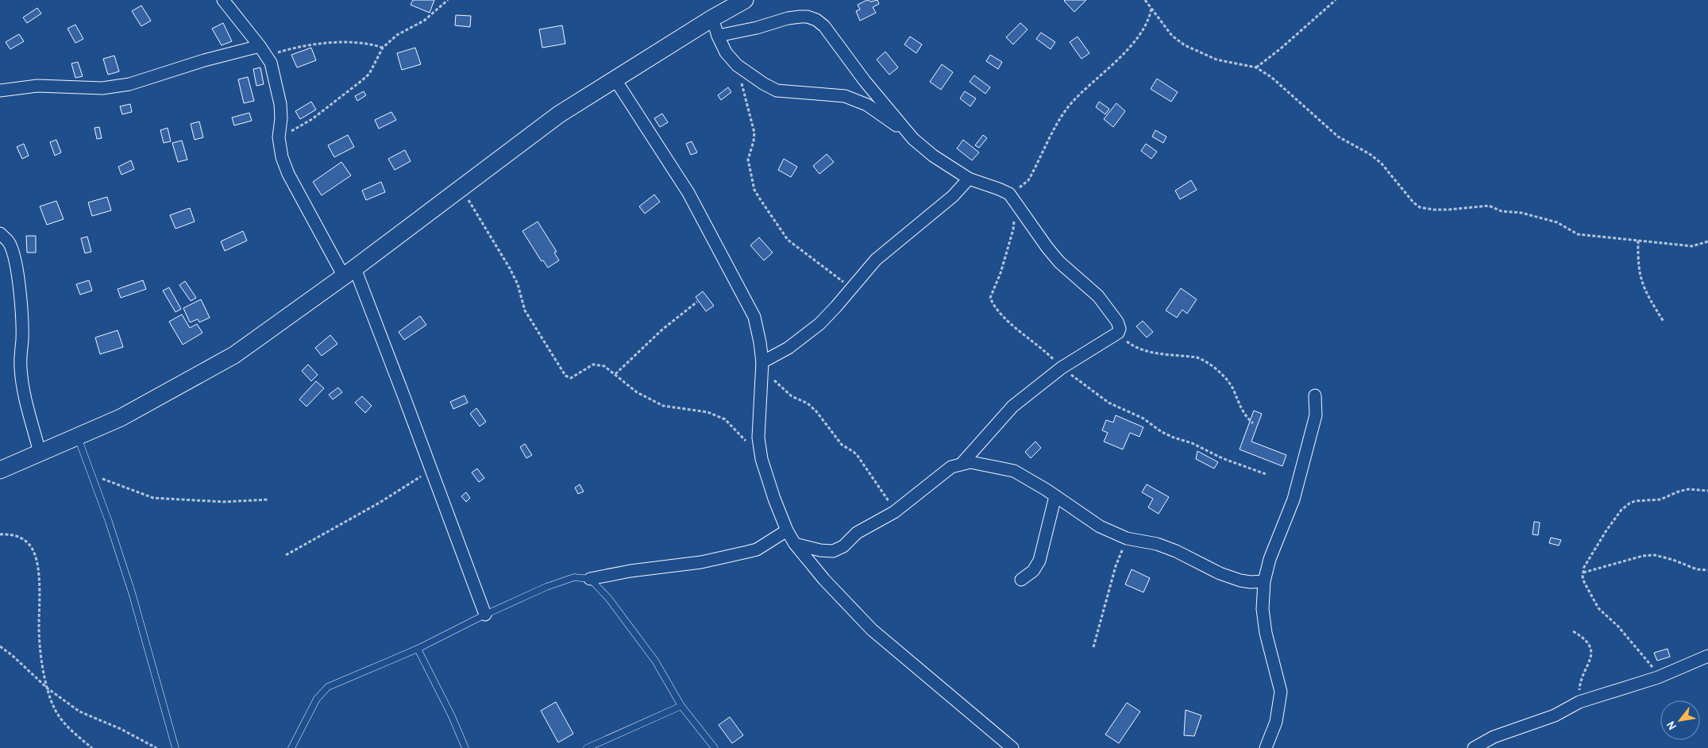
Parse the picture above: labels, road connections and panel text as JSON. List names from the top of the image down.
{
  "north": "bottom left"
}
